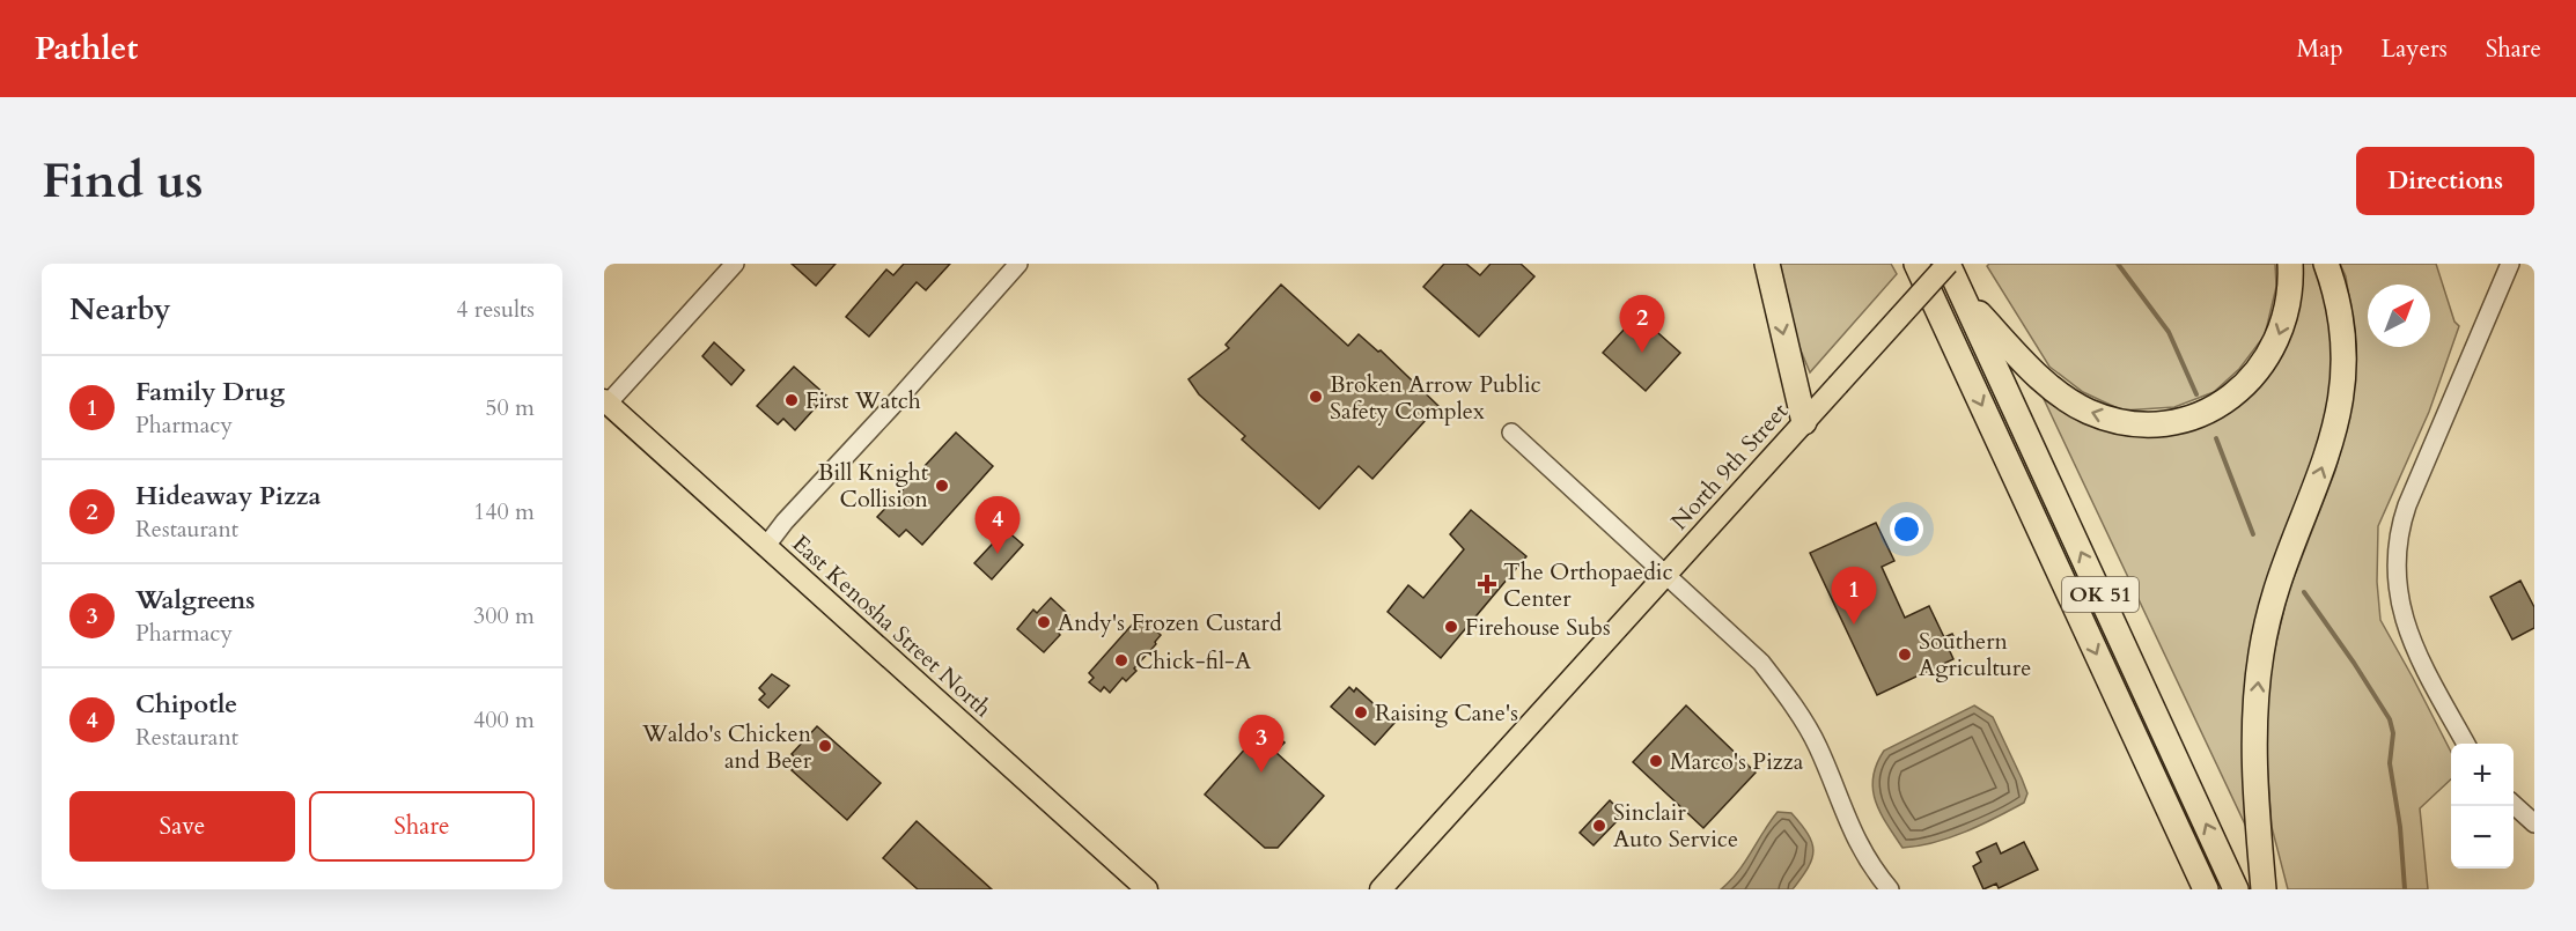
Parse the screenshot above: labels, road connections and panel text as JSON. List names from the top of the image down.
{
  "streets": {
    "highway": ["OK 51"],
    "main road": ["North 9th Street", "East Kenosha Street North"]
  },
  "crossings": [
    ["North 9th Street", "OK 51"]
  ],
  "places": {
    "other": [
      "Broken Arrow Public Safety Complex",
      "First Watch",
      "Bill Knight Collision",
      "Andy's Frozen Custard",
      "Firehouse Subs",
      "Southern Agriculture",
      "Chick-fil-A",
      "Raising Cane's",
      "Waldo's Chicken and Beer",
      "Marco's Pizza",
      "Sinclair Auto Service"
    ],
    "health": ["The Orthopaedic Center"]
  },
  "north": "top right",
  "page": {
    "header": "Pathlet",
    "nav": ["Map", "Layers", "Share"],
    "buttons": [
      "Directions",
      ["Save", "Share"]
    ],
    "title": "Find us",
    "heading": ["Nearby", "4 results"],
    "pins": [
      "2",
      "4",
      "1",
      "3"
    ],
    "list": [
      {
        "mark": "1",
        "name": "Family Drug",
        "note": "Pharmacy",
        "value": "50 m"
      },
      {
        "mark": "2",
        "name": "Hideaway Pizza",
        "note": "Restaurant",
        "value": "140 m"
      },
      {
        "mark": "3",
        "name": "Walgreens",
        "note": "Pharmacy",
        "value": "300 m"
      },
      {
        "mark": "4",
        "name": "Chipotle",
        "note": "Restaurant",
        "value": "400 m"
      }
    ],
    "map_buttons": ["+", "−"]
  }
}
